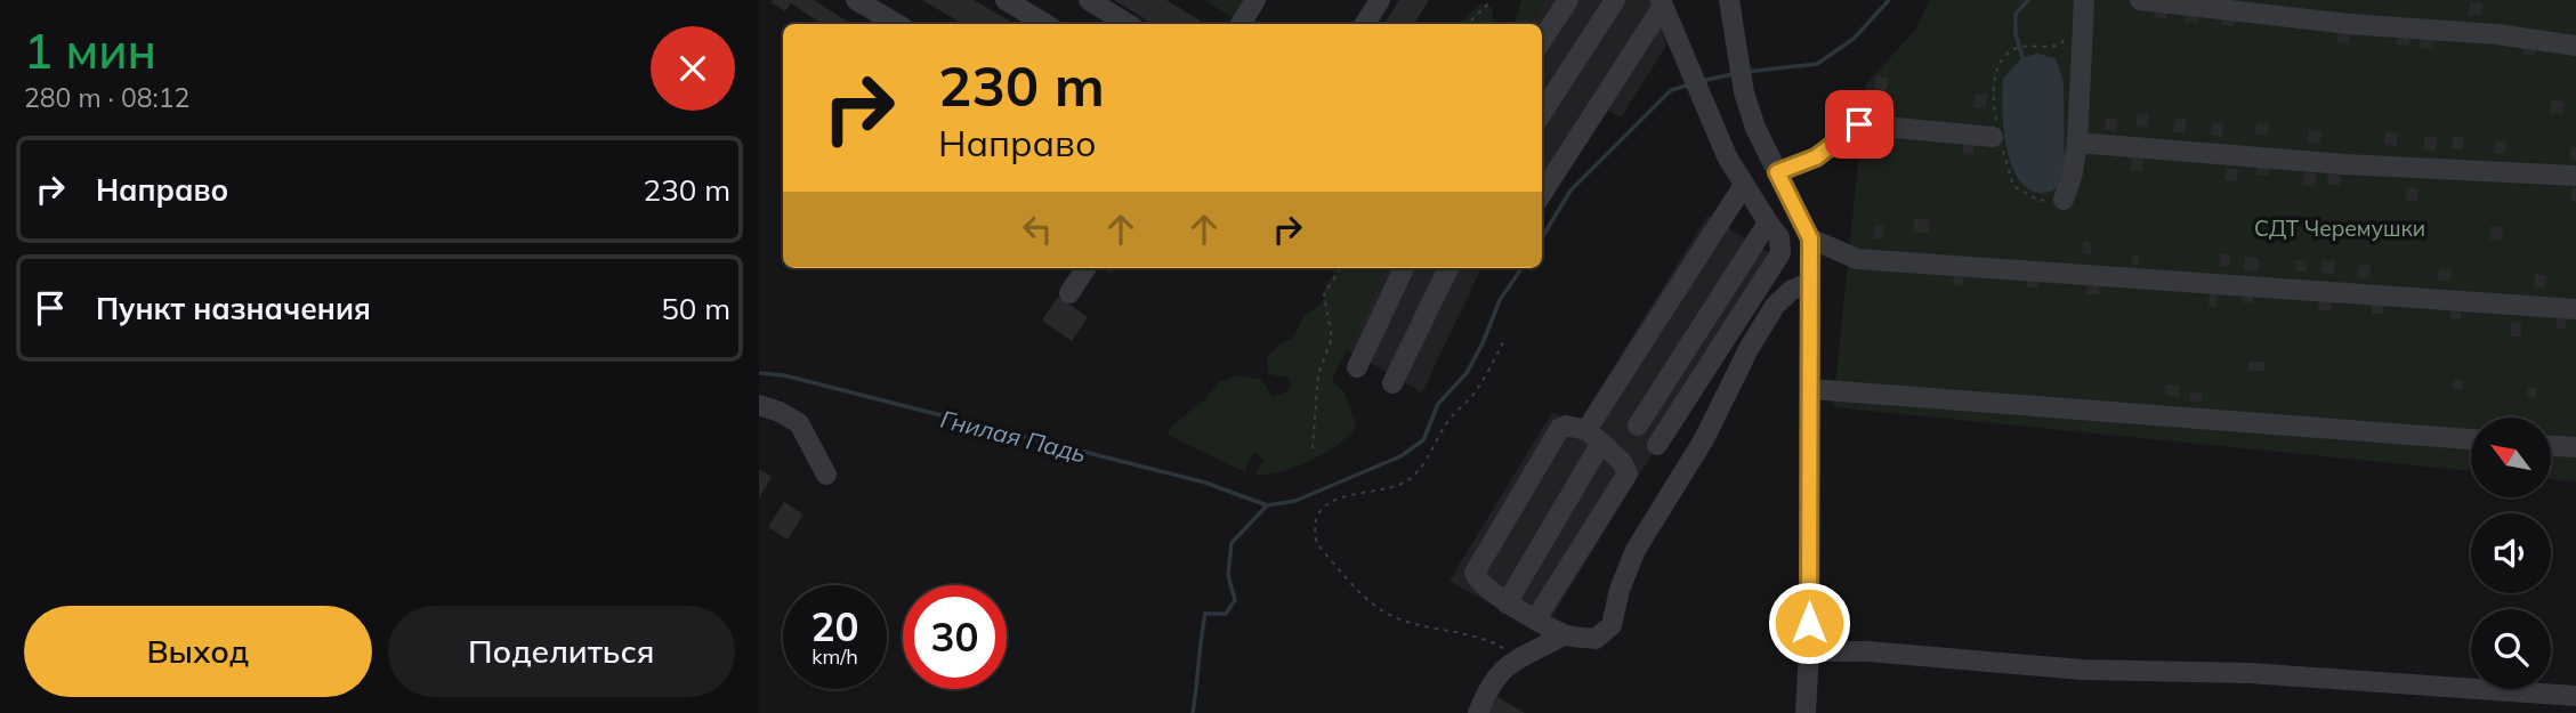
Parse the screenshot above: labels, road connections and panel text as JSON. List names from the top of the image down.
{
  "water": ["Гнилая Падь"],
  "parks": ["СДТ Черемушки"],
  "north": "top left",
  "page": {
    "heading": ["1 мин", "280 m · 08:12"],
    "turn": ["230 m", "Направо"],
    "list": [
      {
        "name": "Направо",
        "value": "230 m"
      },
      {
        "name": "Пункт назначения",
        "value": "50 m"
      }
    ],
    "speed": "20 km/h",
    "limit": "30",
    "buttons": ["Выход", "Поделиться"]
  }
}
